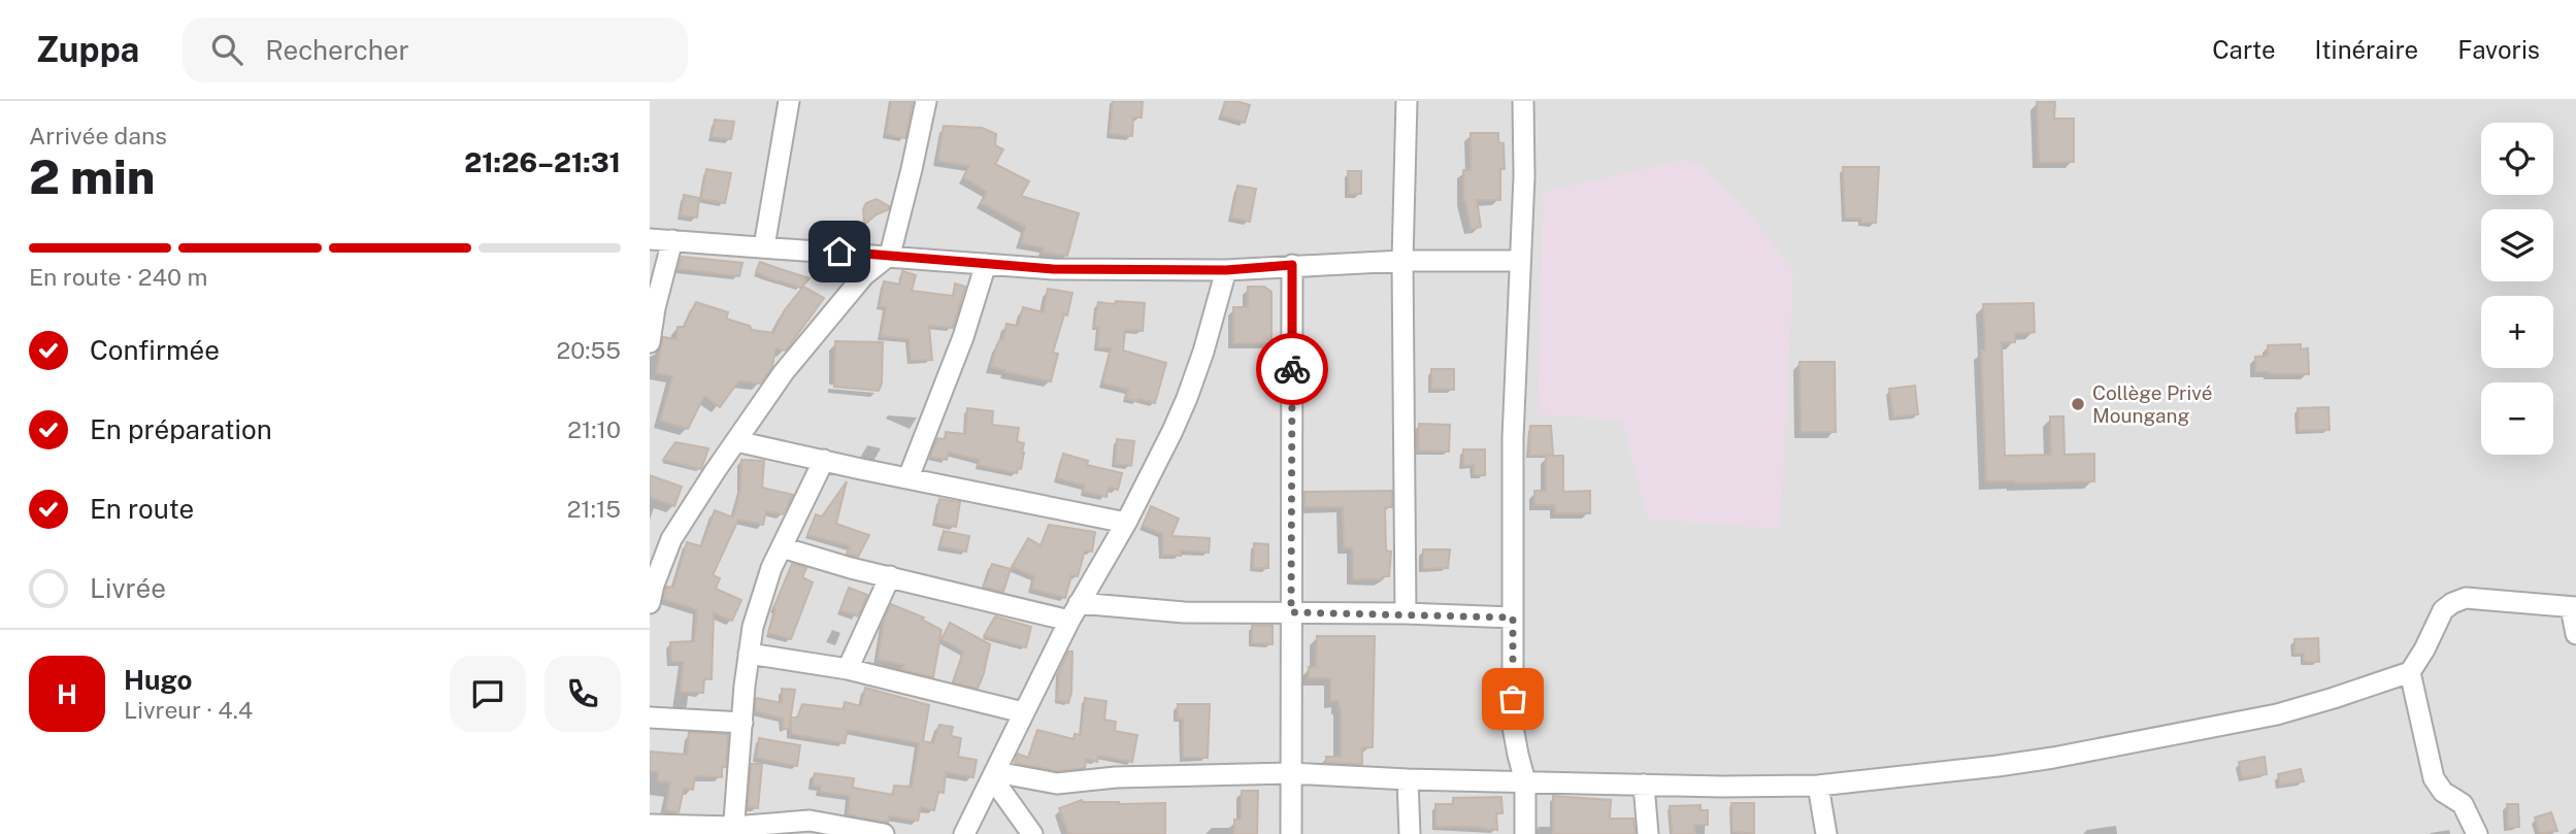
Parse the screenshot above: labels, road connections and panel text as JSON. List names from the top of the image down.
{
  "places": ["Collège Privé Moungang"],
  "page": {
    "header": "Zuppa",
    "search": "Rechercher",
    "nav": ["Carte", "Itinéraire", "Favoris"],
    "heading": ["2 min", "Arrivée dans", "21:26–21:31"],
    "panel": ["Hugo", "Livreur · 4.4"],
    "map_buttons": ["+", "−"],
    "bar": "En route · 240 m",
    "list": [
      ["Confirmée", "20:55"],
      ["En préparation", "21:10"],
      ["En route", "21:15"],
      "Livrée"
    ],
    "round": "H"
  }
}
